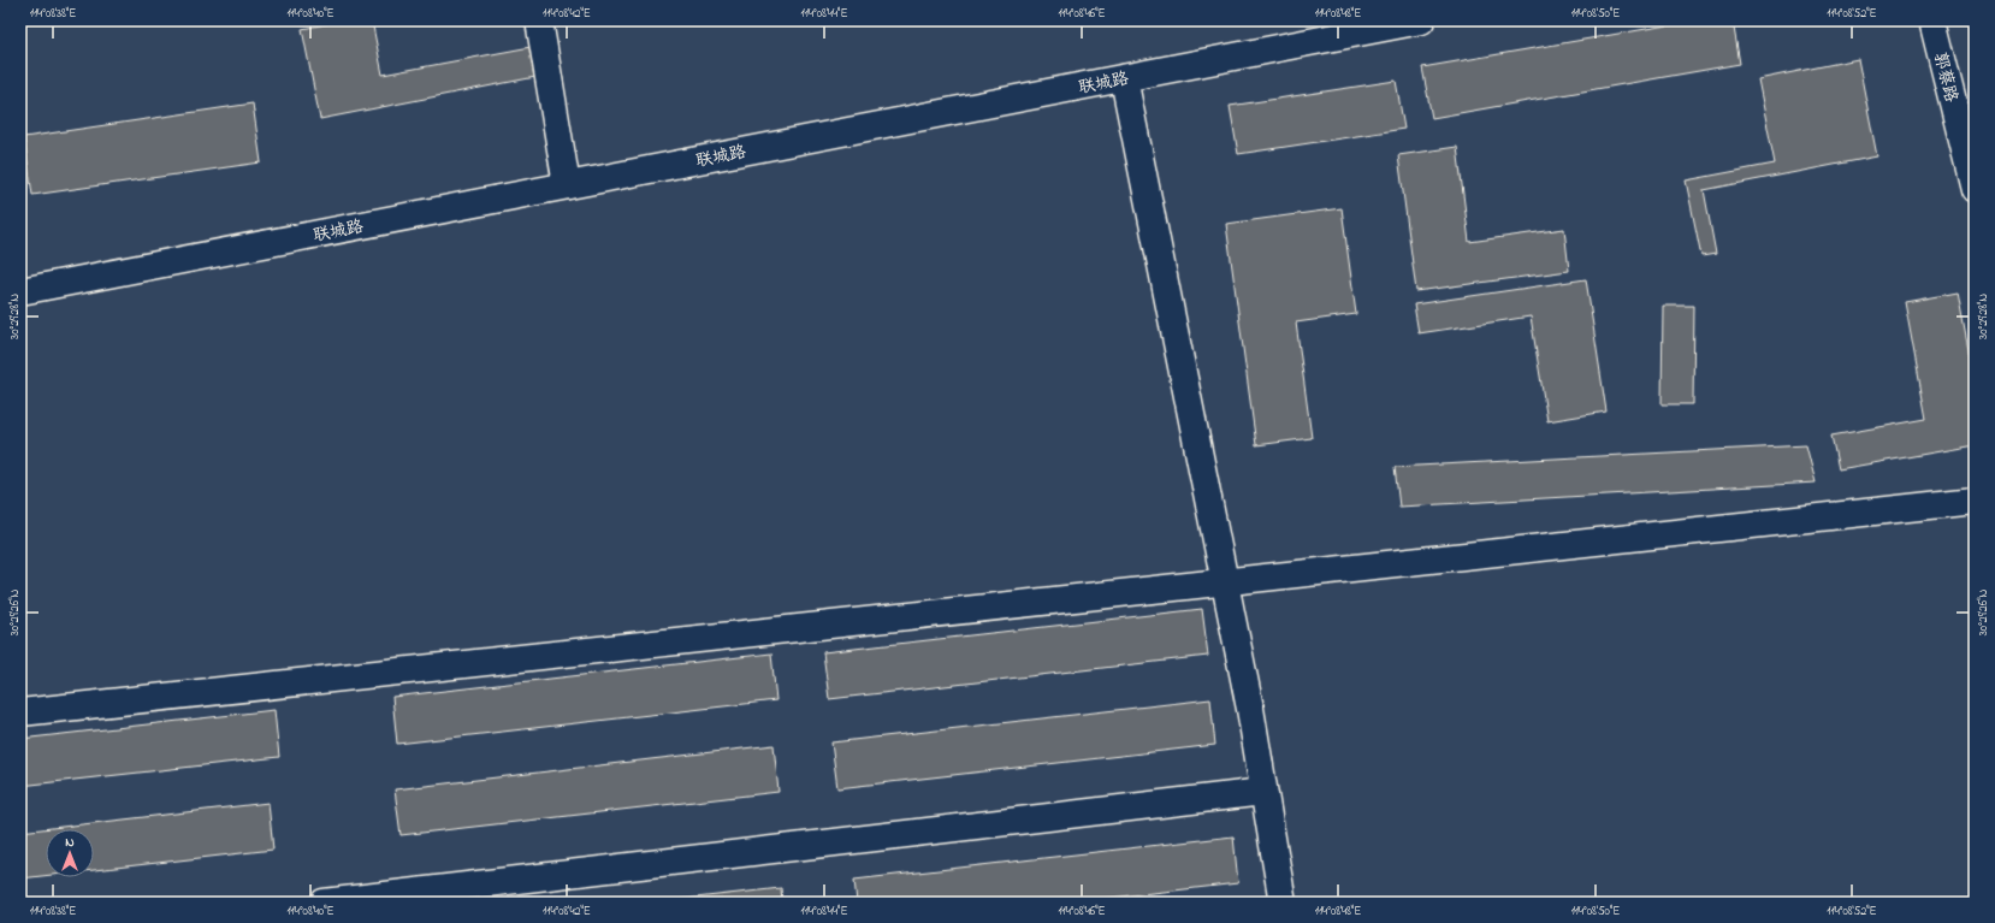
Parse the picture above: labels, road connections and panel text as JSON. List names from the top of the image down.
{
  "streets": {
    "street": ["郭蔡路", "联城路"]
  },
  "north": "top",
  "coordinates": [
    "114°08'38\"E",
    "114°08'40\"E",
    "114°08'42\"E",
    "114°08'44\"E",
    "114°08'46\"E",
    "114°08'48\"E",
    "114°08'50\"E",
    "114°08'52\"E",
    "30°29'28\"N",
    "30°29'26\"N"
  ]
}
